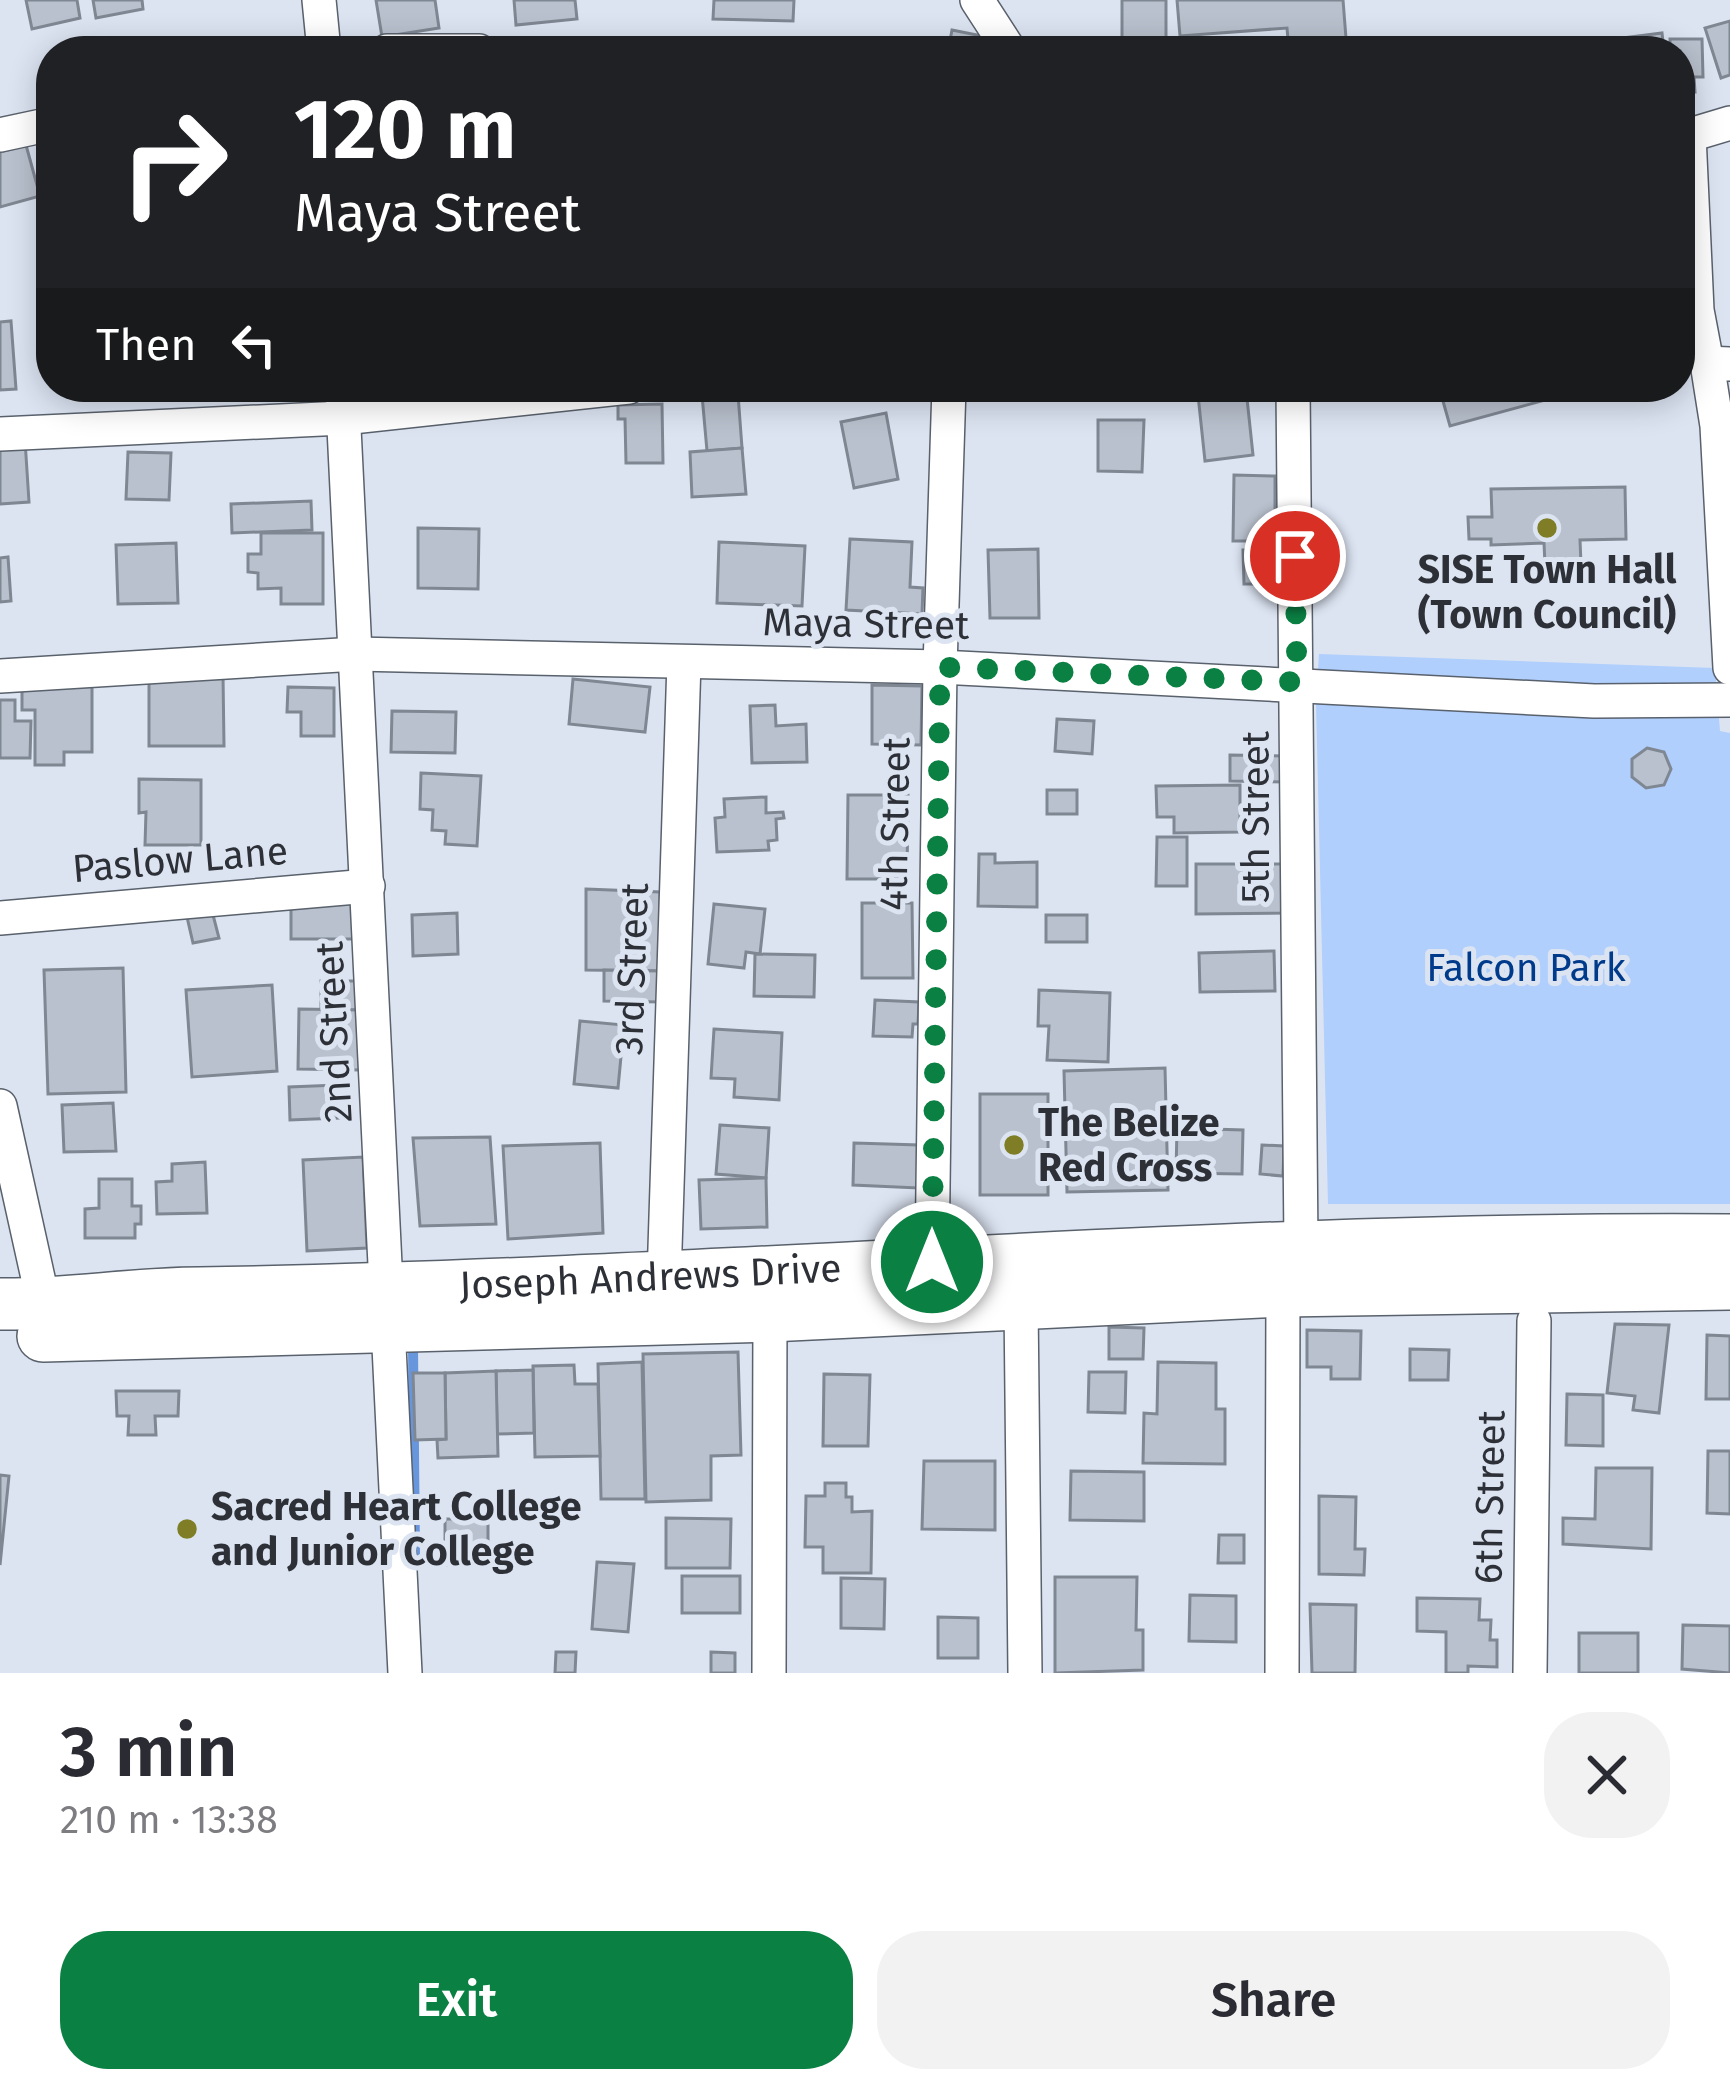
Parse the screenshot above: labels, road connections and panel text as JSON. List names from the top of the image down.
{
  "streets": {
    "highway": ["Joseph Andrews Drive"],
    "street": [
      "Maya Street",
      "5th Street",
      "4th Street",
      "Paslow Lane",
      "3rd Street",
      "2nd Street",
      "6th Street"
    ]
  },
  "crossings": [
    ["Maya Street", "5th Street"],
    ["Maya Street", "4th Street"],
    ["Maya Street", "3rd Street"],
    ["Maya Street", "2nd Street"],
    ["5th Street", "Joseph Andrews Drive"],
    ["4th Street", "Joseph Andrews Drive"],
    ["Paslow Lane", "2nd Street"],
    ["3rd Street", "Joseph Andrews Drive"],
    ["2nd Street", "Joseph Andrews Drive"]
  ],
  "parks": ["Falcon Park"],
  "places": ["SISE Town Hall (Town Council)", "The Belize Red Cross", "Sacred Heart College and Junior College"],
  "page": {
    "turn": ["120 m", "Maya Street"],
    "then": "Then",
    "heading": ["3 min", "210 m · 13:38"],
    "buttons": ["Exit", "Share"]
  }
}
